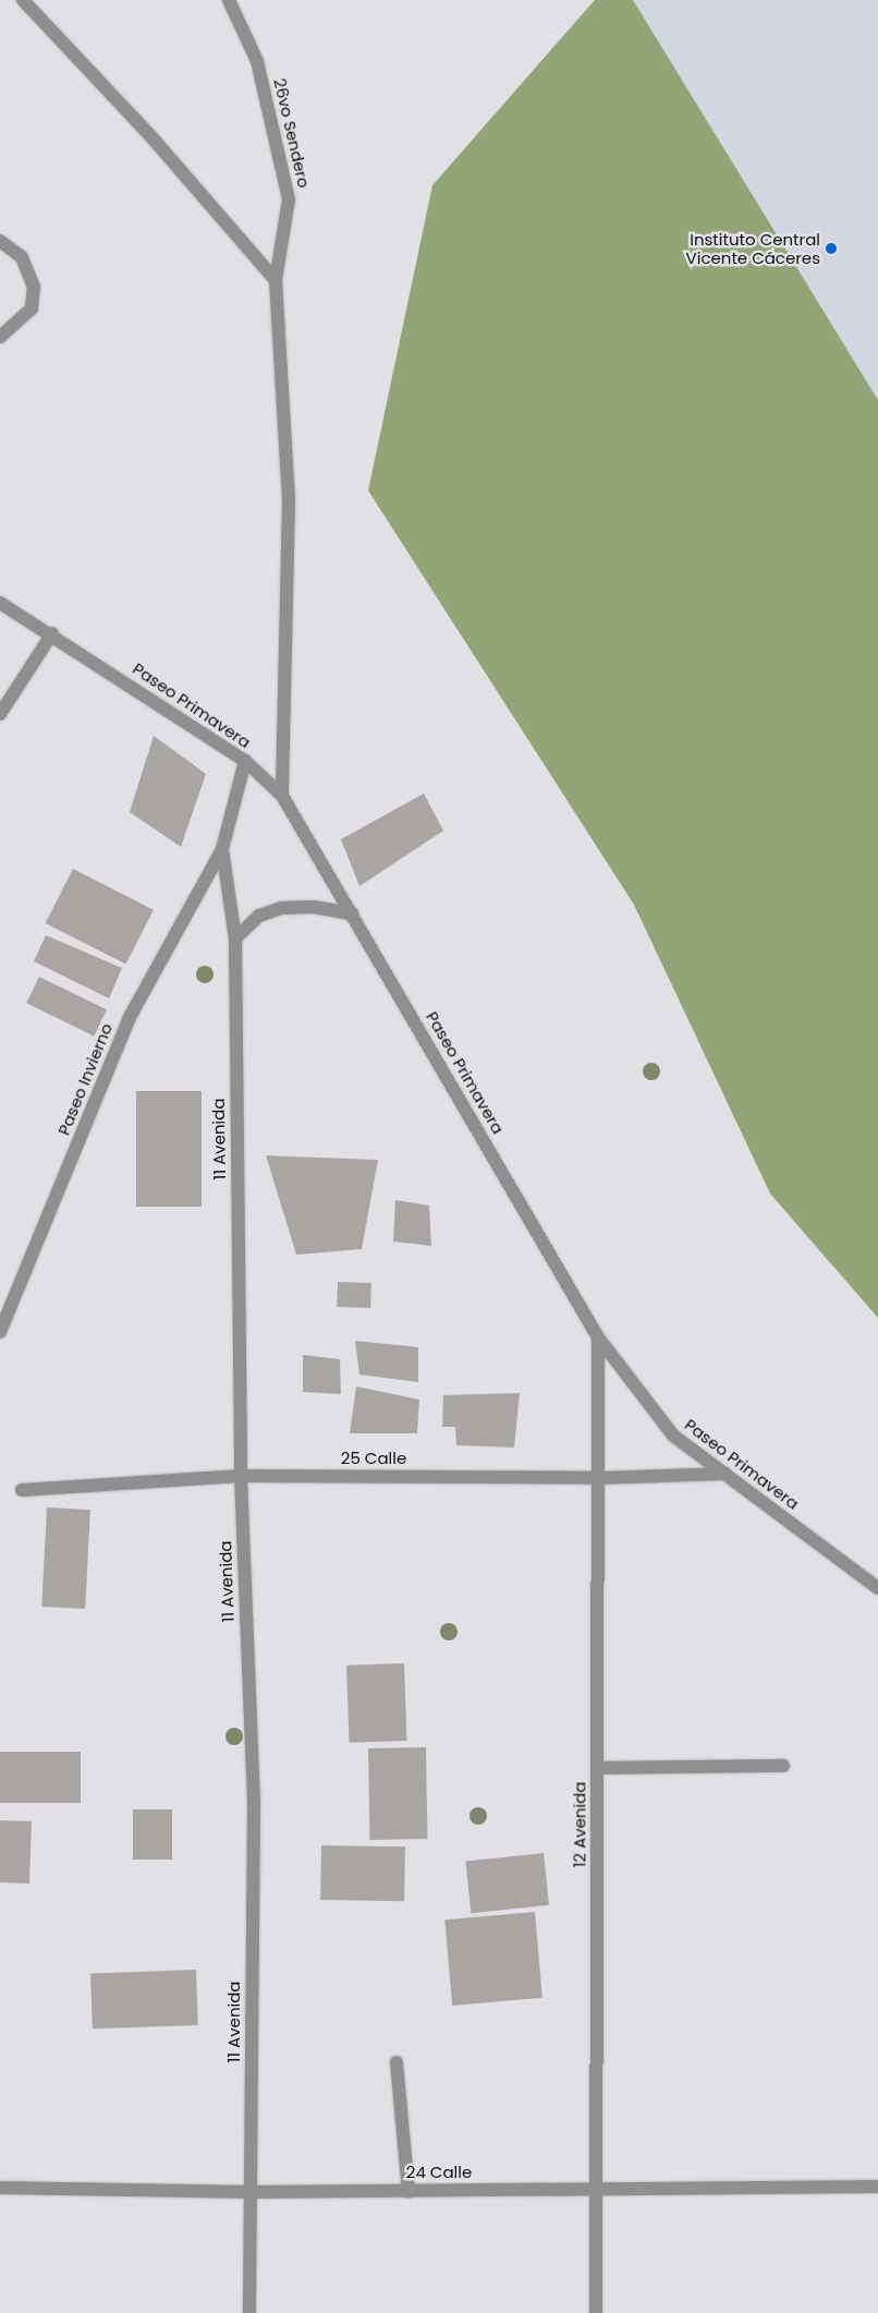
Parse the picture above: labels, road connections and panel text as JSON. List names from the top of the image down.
{
  "streets": {
    "street": [
      "26vo Sendero",
      "Paseo Primavera",
      "Paseo Invierno",
      "11 Avenida",
      "25 Calle",
      "12 Avenida",
      "24 Calle"
    ]
  },
  "crossings": [
    ["26vo Sendero", "Paseo Primavera"],
    ["Paseo Primavera", "25 Calle"],
    ["Paseo Primavera", "12 Avenida"],
    ["Paseo Invierno", "11 Avenida"],
    ["11 Avenida", "25 Calle"],
    ["11 Avenida", "24 Calle"],
    ["25 Calle", "12 Avenida"],
    ["12 Avenida", "24 Calle"]
  ],
  "places": ["Instituto Central Vicente Cáceres"]
}
